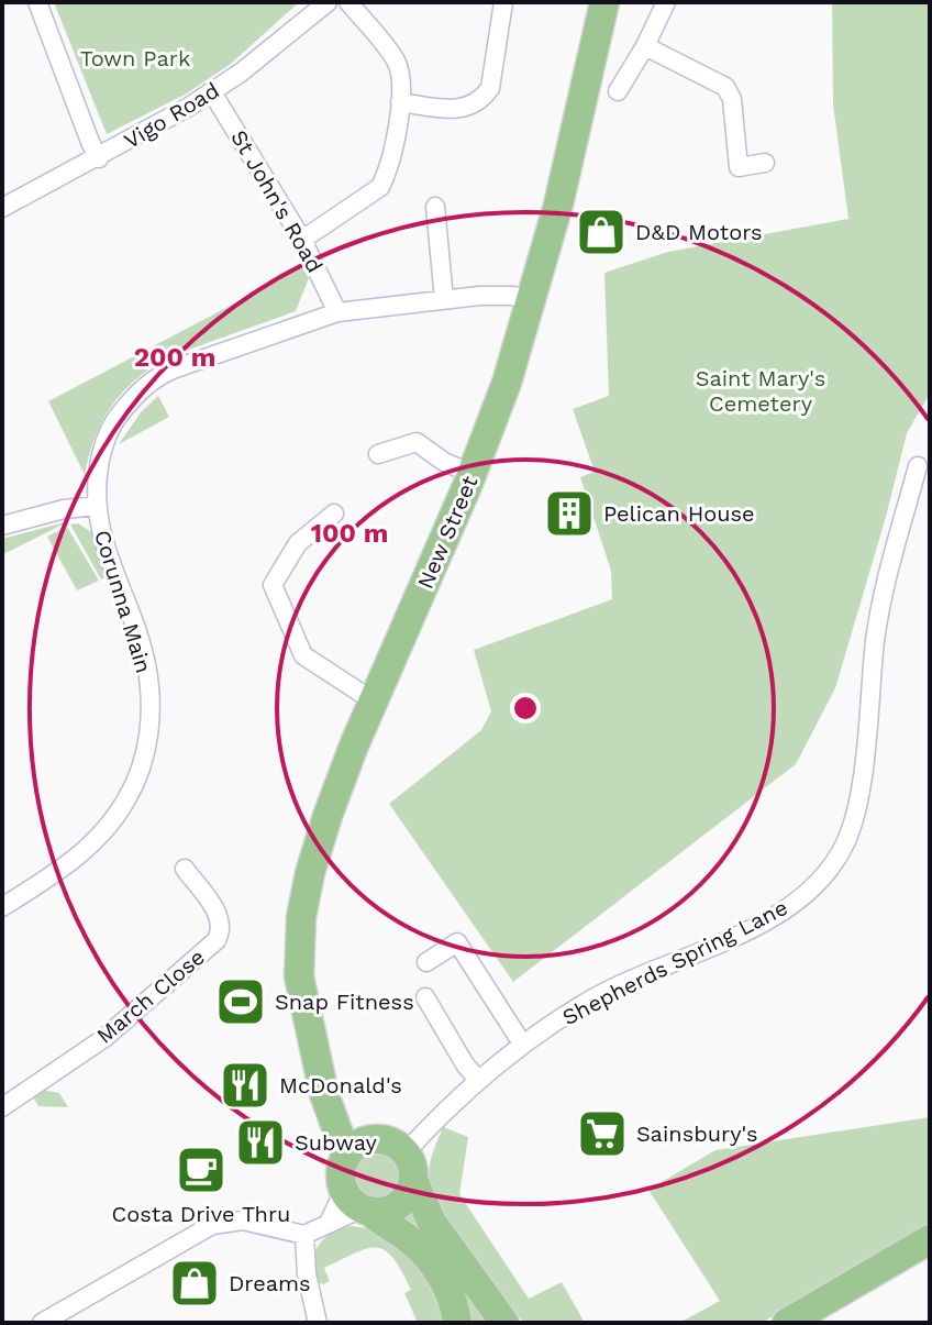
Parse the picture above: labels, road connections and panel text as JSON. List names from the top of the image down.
{
  "streets": {
    "main road": ["New Street"],
    "street": [
      "Vigo Road",
      "St John's Road",
      "Corunna Main",
      "Shepherds Spring Lane",
      "March Close"
    ]
  },
  "crossings": [
    ["Vigo Road", "St John's Road"],
    ["St John's Road", "Corunna Main"],
    ["New Street", "Corunna Main"],
    ["New Street", "Shepherds Spring Lane"]
  ],
  "parks": ["Town Park", "Saint Mary's Cemetery"],
  "places": {
    "shop": ["D&D Motors", "Dreams"],
    "building": ["Pelican House"],
    "sports": ["Snap Fitness"],
    "restaurant": ["McDonald's", "Subway"],
    "supermarket": ["Sainsbury's"],
    "cafe": ["Costa Drive Thru"]
  },
  "rings": ["200 m", "100 m"]
}
